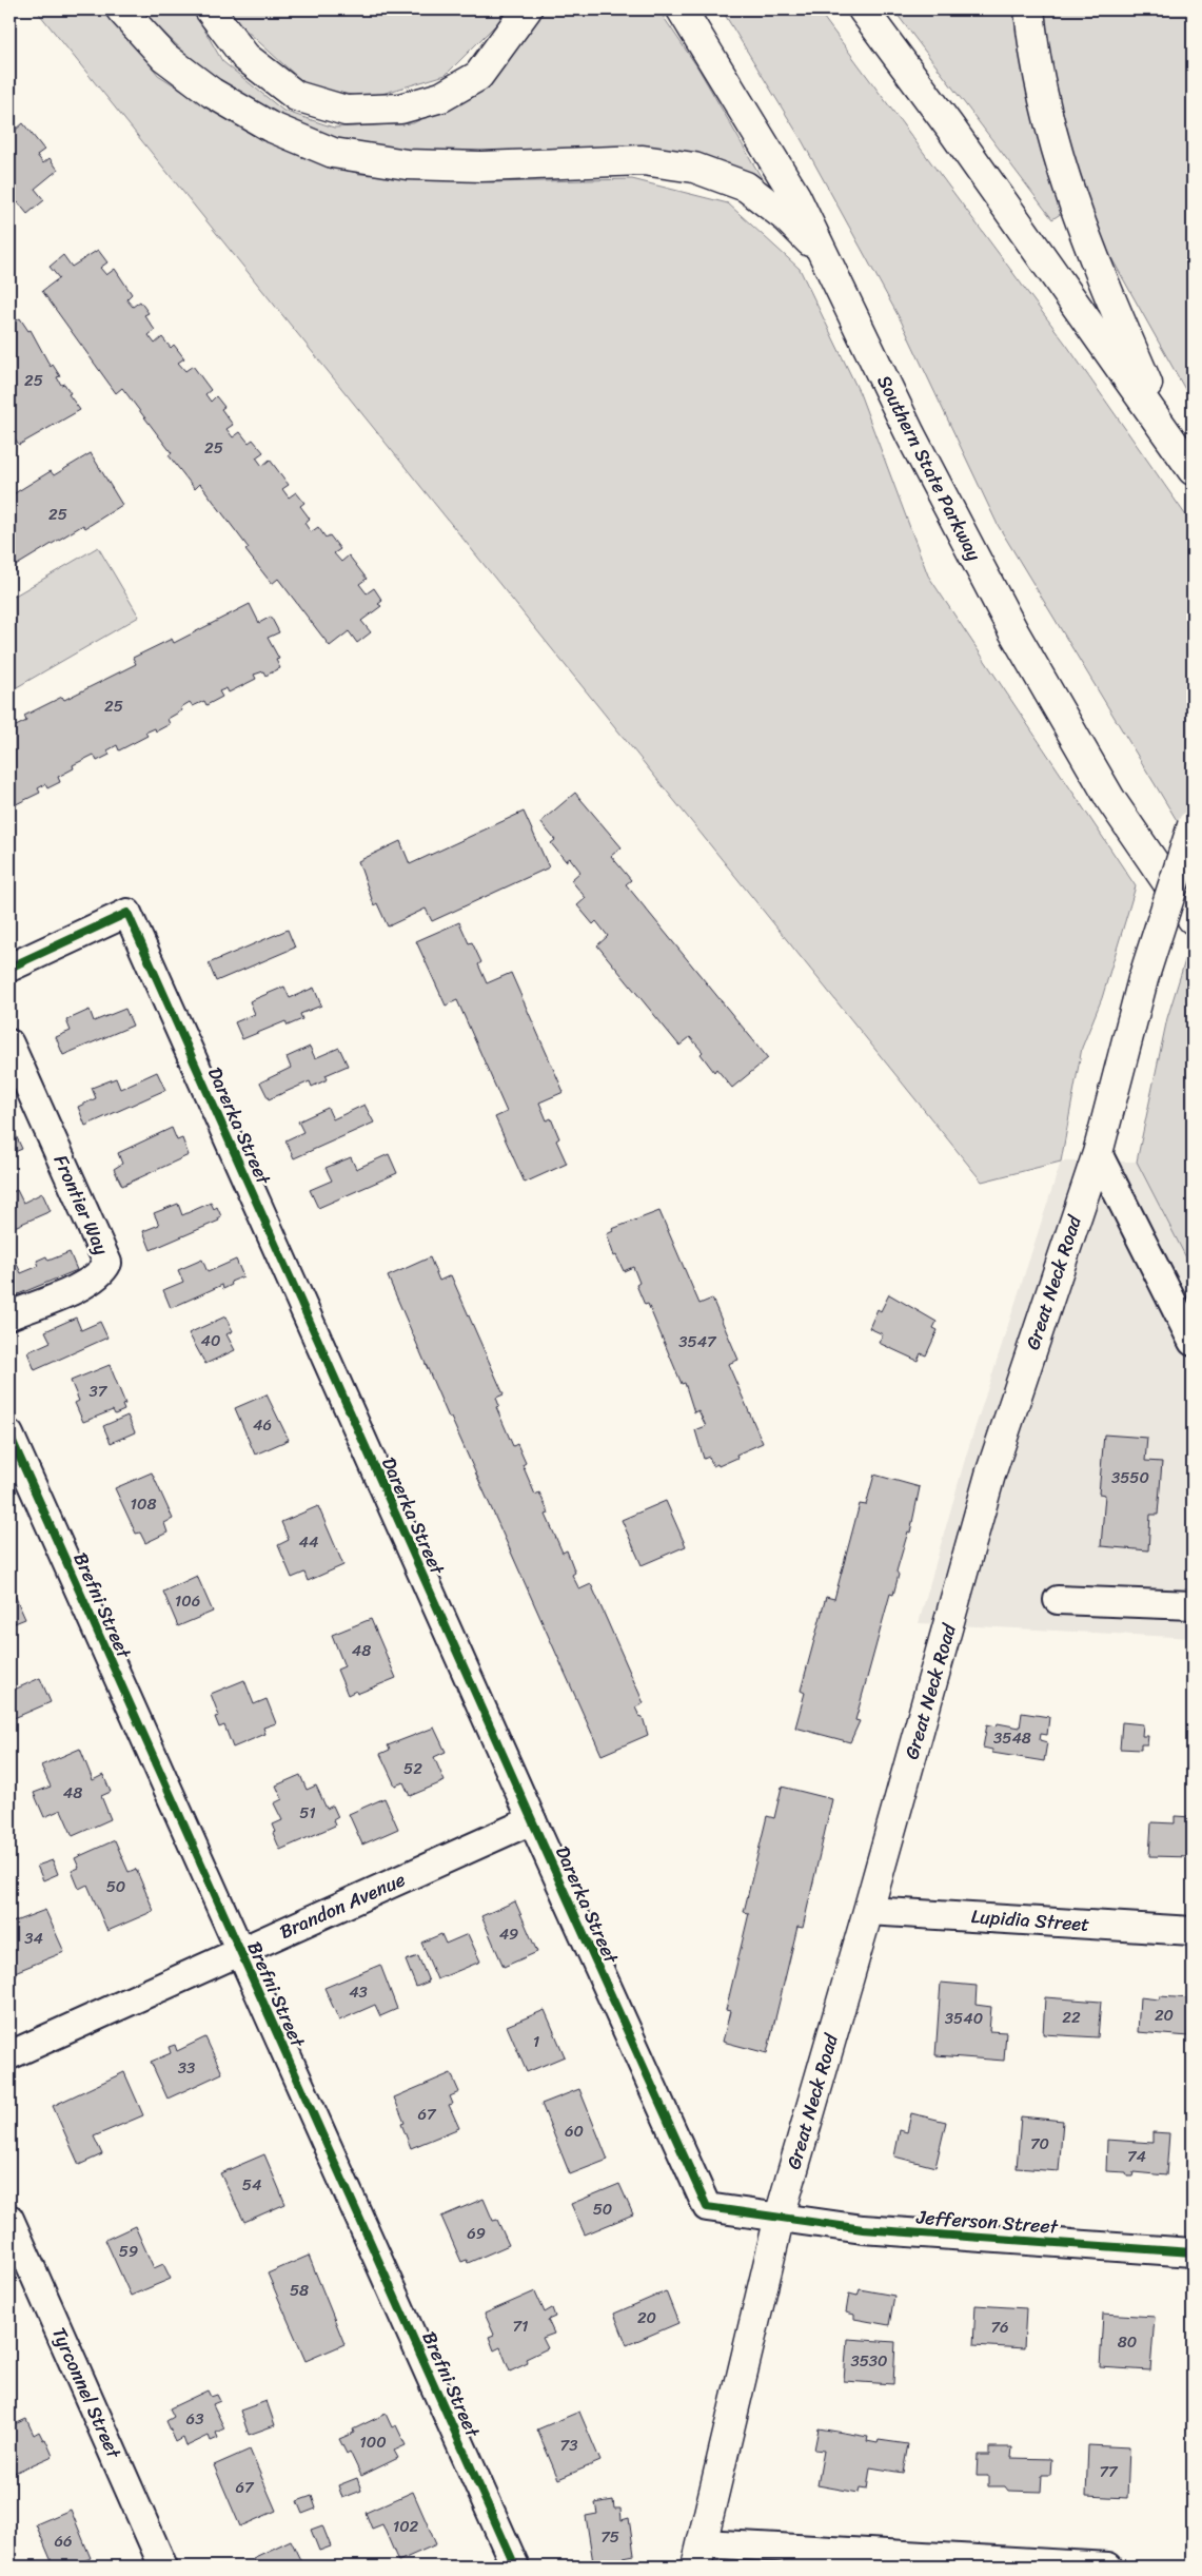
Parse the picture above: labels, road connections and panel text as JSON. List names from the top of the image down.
{
  "streets": {
    "main road": ["Southern State Parkway", "Great Neck Road"],
    "street": [
      "Darerka Street",
      "Frontier Way",
      "Brefni Street",
      "Brandon Avenue",
      "Lupidia Street",
      "Jefferson Street",
      "Tyrconnel Street"
    ]
  },
  "crossings": [
    ["Darerka Street", "Great Neck Road"],
    ["Darerka Street", "Brandon Avenue"],
    ["Darerka Street", "Jefferson Street"],
    ["Great Neck Road", "Lupidia Street"],
    ["Great Neck Road", "Jefferson Street"],
    ["Brefni Street", "Brandon Avenue"]
  ],
  "house_numbers": [
    "25",
    "25",
    "25",
    "25",
    "40",
    "3547",
    "37",
    "46",
    "3550",
    "108",
    "44",
    "106",
    "48",
    "3548",
    "52",
    "48",
    "51",
    "50",
    "49",
    "34",
    "43",
    "20",
    "22",
    "3540",
    "1",
    "33",
    "67",
    "60",
    "70",
    "74",
    "54",
    "50",
    "69",
    "59",
    "58",
    "20",
    "71",
    "76",
    "80",
    "3530",
    "63",
    "100",
    "73",
    "77",
    "67",
    "102",
    "75",
    "66"
  ]
}
